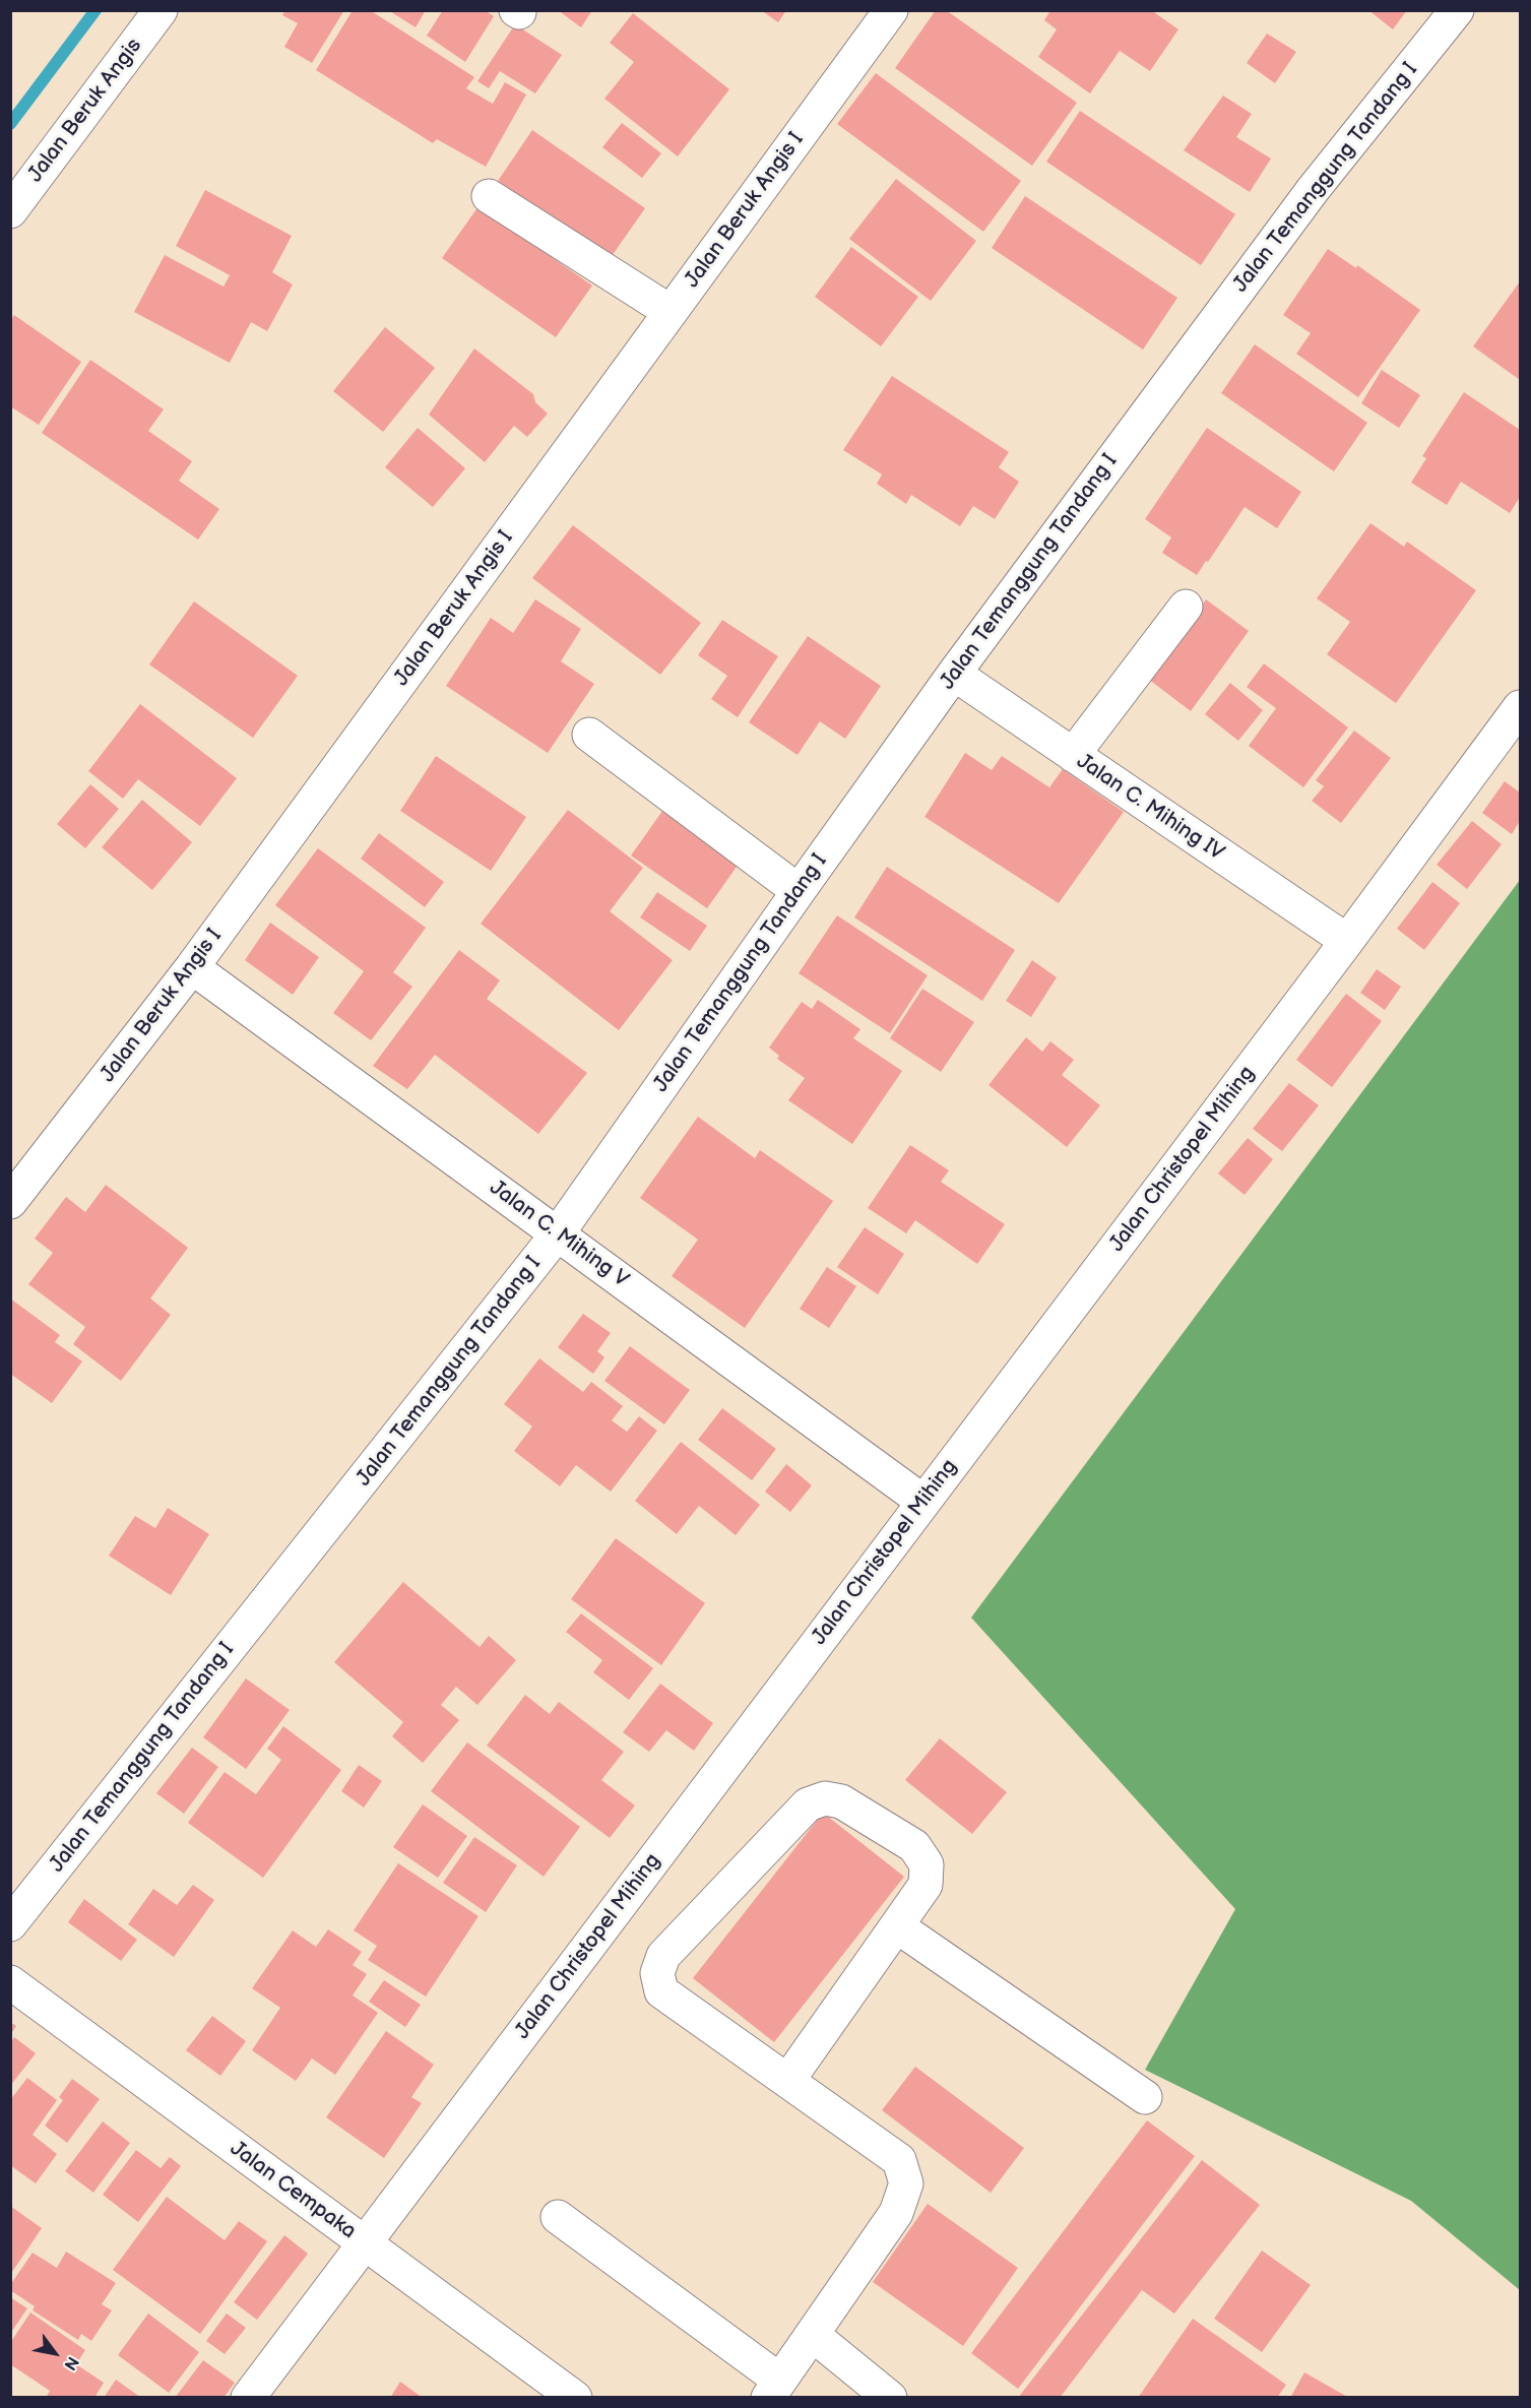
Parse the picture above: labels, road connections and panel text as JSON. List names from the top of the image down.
{
  "streets": {
    "street": [
      "Jalan Beruk Angis",
      "Jalan Temanggung Tandang I",
      "Jalan Beruk Angis I",
      "Jalan C. Mihing IV",
      "Jalan Christopel Mihing",
      "Jalan C. Mihing V",
      "Jalan Cempaka"
    ]
  },
  "crossings": [
    ["Jalan Temanggung Tandang I", "Jalan C. Mihing IV"],
    ["Jalan Temanggung Tandang I", "Jalan C. Mihing V"],
    ["Jalan Beruk Angis I", "Jalan C. Mihing V"],
    ["Jalan C. Mihing IV", "Jalan Christopel Mihing"],
    ["Jalan Christopel Mihing", "Jalan C. Mihing V"],
    ["Jalan Christopel Mihing", "Jalan Cempaka"]
  ],
  "north": "bottom right"
}
